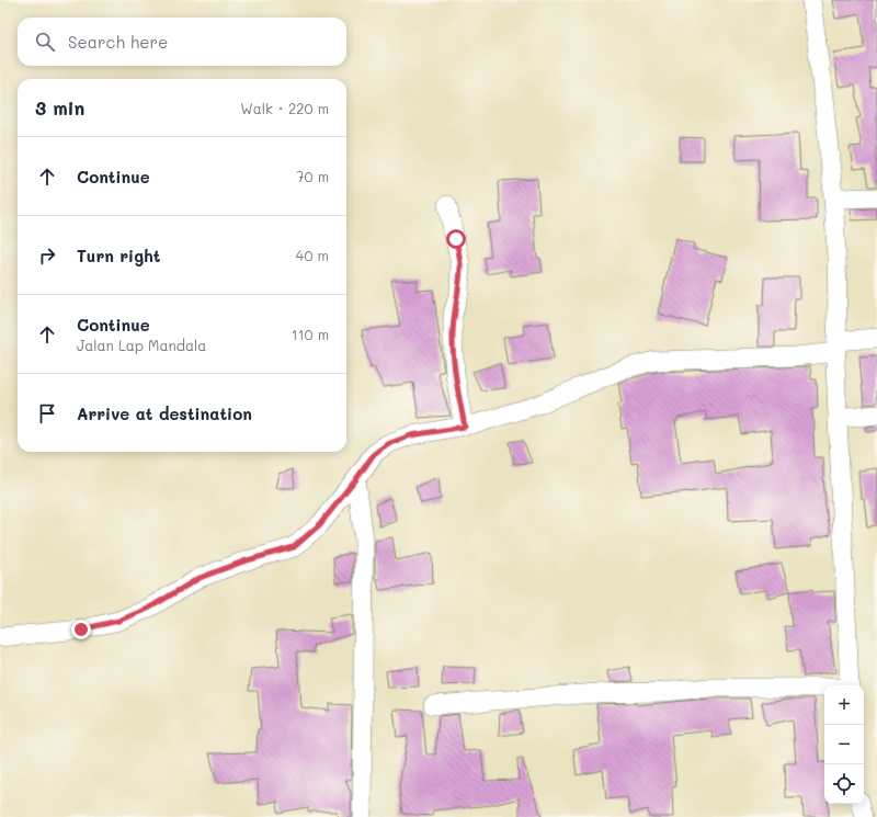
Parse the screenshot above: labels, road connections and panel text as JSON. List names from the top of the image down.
{
  "page": {
    "search": "Search here",
    "heading": ["3 min", "Walk · 220 m"],
    "list": [
      ["Continue", "70 m"],
      ["Turn right", "40 m"],
      ["Continue", "Jalan Lap Mandala", "110 m"],
      "Arrive at destination"
    ],
    "map_buttons": ["+", "−"]
  }
}
